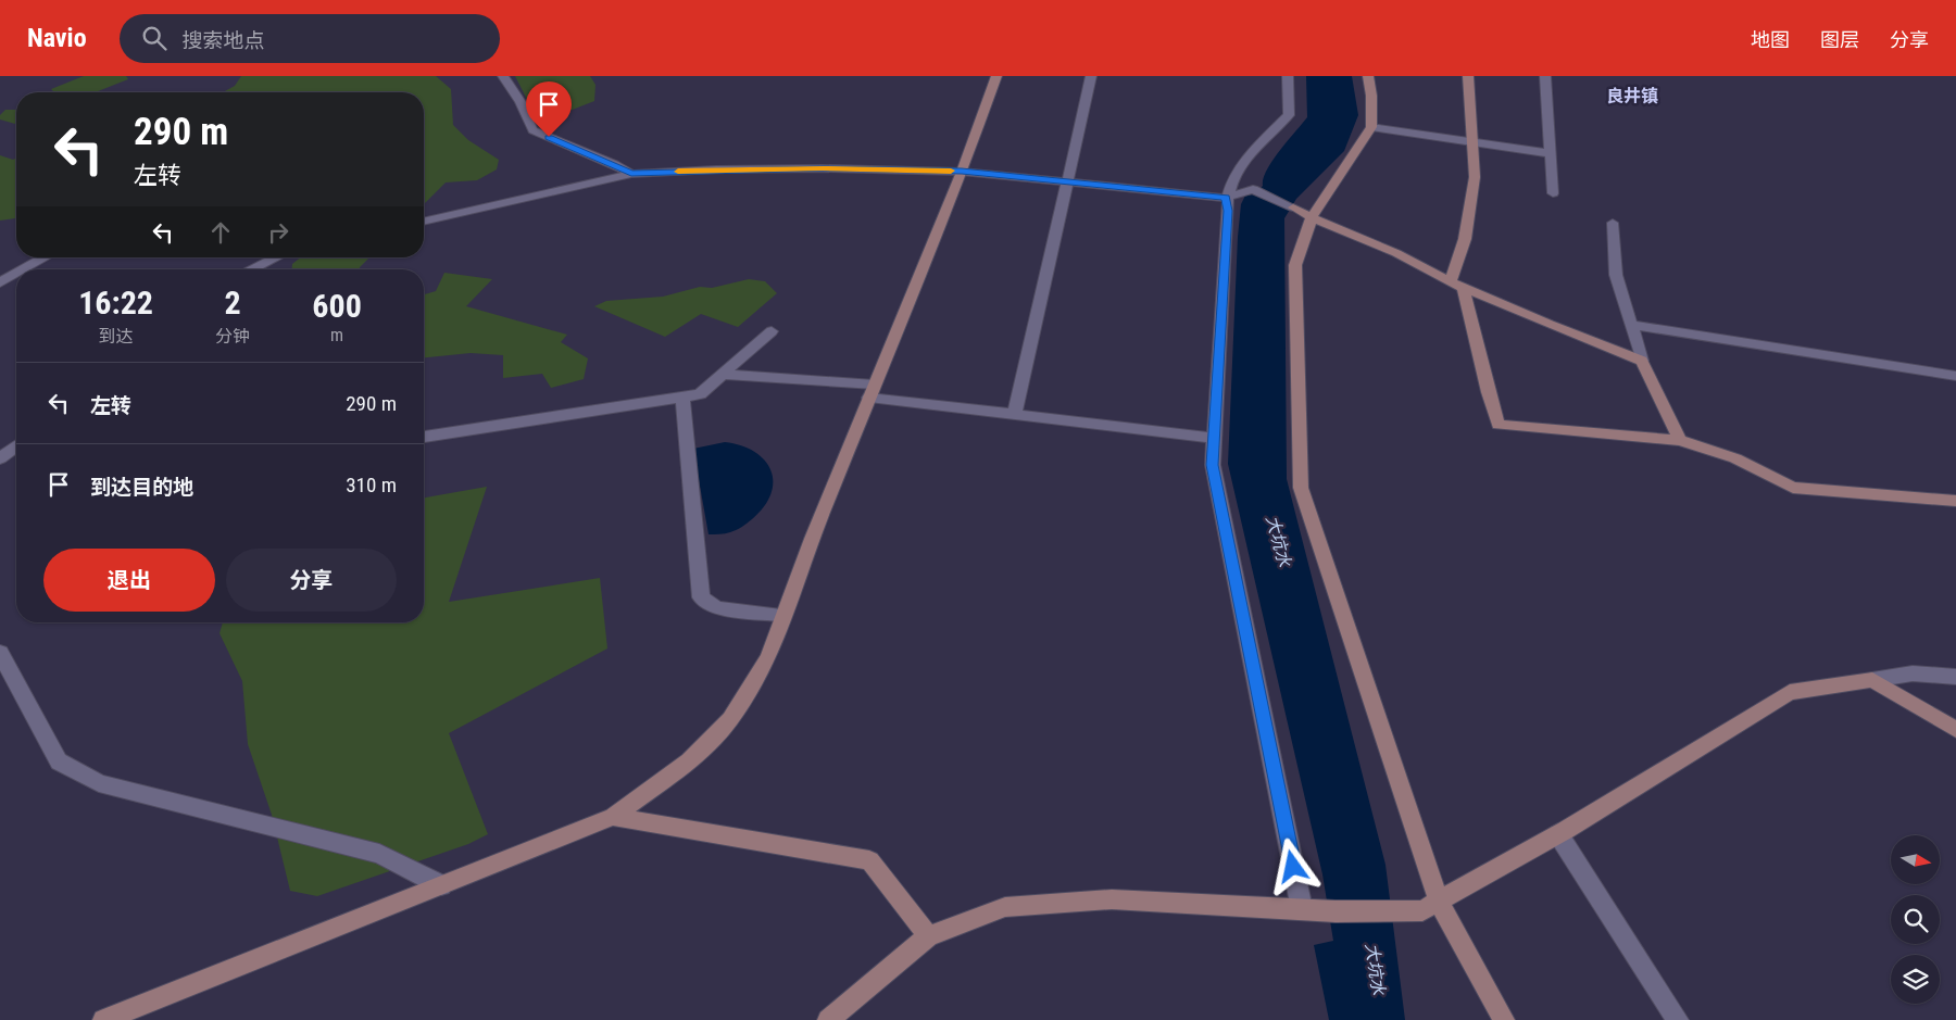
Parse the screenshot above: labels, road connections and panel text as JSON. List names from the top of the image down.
{
  "districts": ["良井镇"],
  "water": ["大坑水"],
  "north": "right",
  "page": {
    "header": "Navio",
    "search": "搜索地点",
    "nav": ["地图", "图层", "分享"],
    "turn": ["290 m", "左转"],
    "eta": [
      "16:22",
      "到达",
      "2",
      "分钟",
      "600",
      "m"
    ],
    "list": [
      {
        "name": "左转",
        "value": "290 m"
      },
      {
        "name": "到达目的地",
        "value": "310 m"
      }
    ],
    "buttons": ["退出", "分享"]
  }
}
